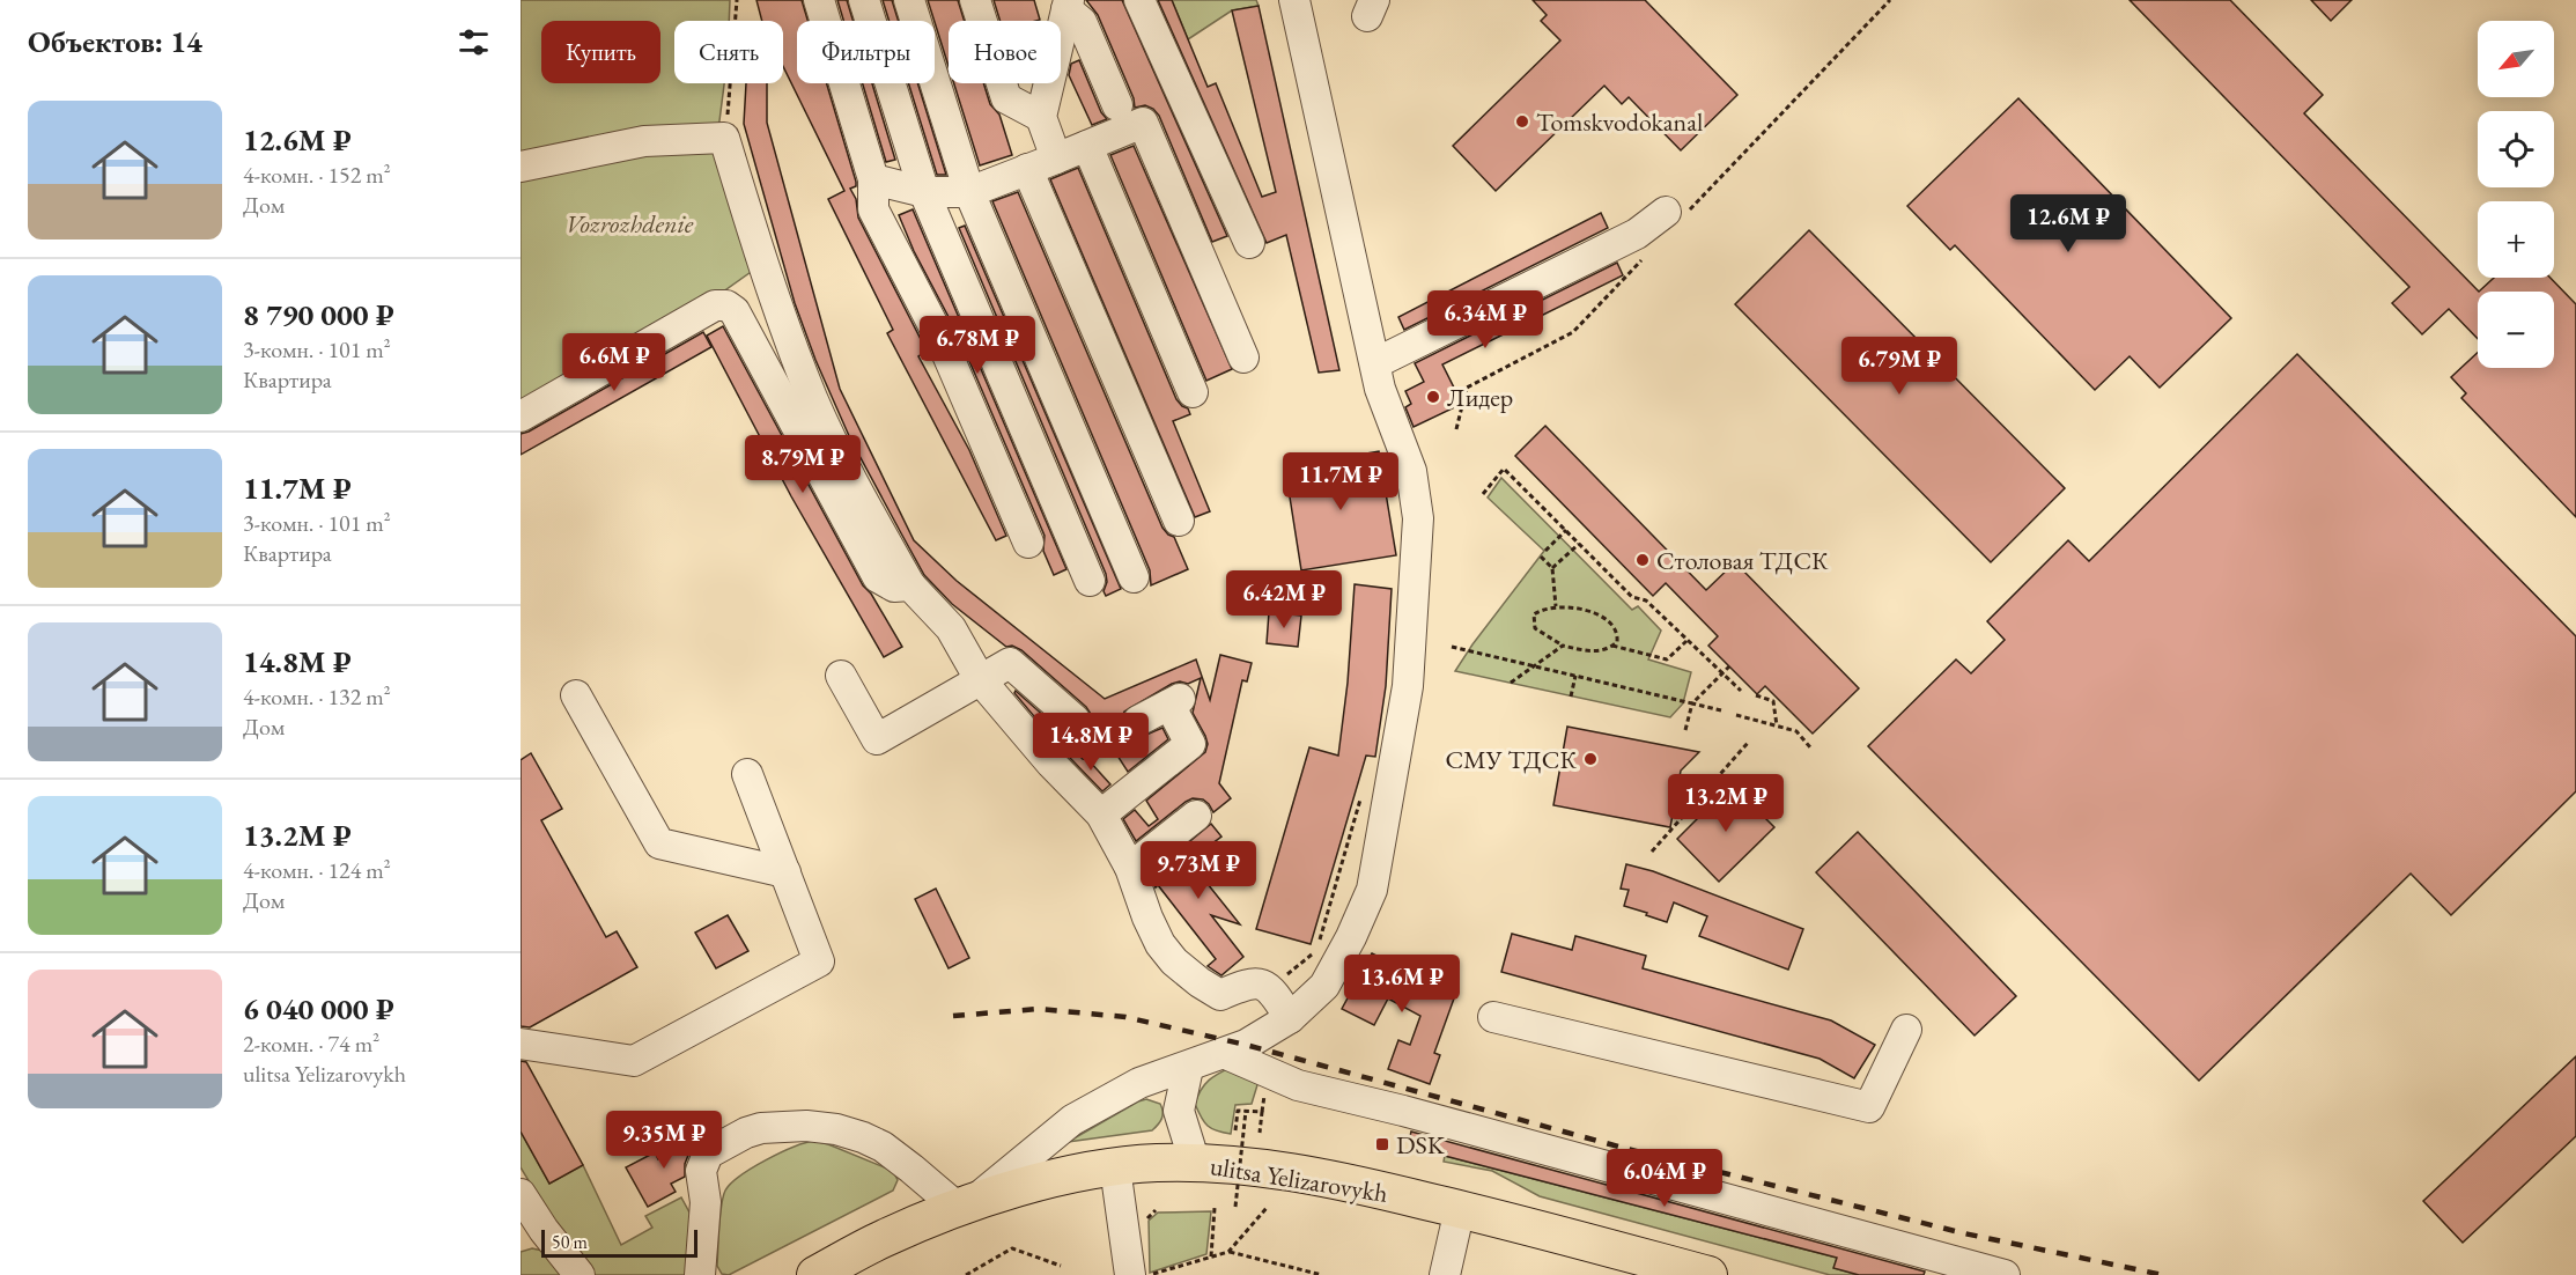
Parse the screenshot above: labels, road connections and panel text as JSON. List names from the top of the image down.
{
  "streets": {
    "main road": ["ulitsa Yelizarovykh"]
  },
  "parks": ["Vozrozhdenie"],
  "places": {
    "other": [
      "Tomskvodokanal",
      "Лидер",
      "Столовая ТДСК",
      "СМУ ТДСК"
    ],
    "transit": ["DSK"]
  },
  "scale_bar": "50 m",
  "north": "bottom left",
  "page": {
    "heading": "Объектов: 14",
    "map_buttons": ["+", "−"],
    "chip": [
      "Купить",
      "Снять",
      "Фильтры",
      "Новое"
    ],
    "list": [
      {
        "name": "12.6M ₽",
        "note": "4-комн. · 152 m² · Дом"
      },
      {
        "name": "8 790 000 ₽",
        "note": "3-комн. · 101 m² · Квартира"
      },
      {
        "name": "11.7M ₽",
        "note": "3-комн. · 101 m² · Квартира"
      },
      {
        "name": "14.8M ₽",
        "note": "4-комн. · 132 m² · Дом"
      },
      {
        "name": "13.2M ₽",
        "note": "4-комн. · 124 m² · Дом"
      },
      {
        "name": "6 040 000 ₽",
        "note": "2-комн. · 74 m² · ulitsa Yelizarovykh"
      }
    ],
    "price": [
      "12.6M ₽",
      "6.34M ₽",
      "6.78M ₽",
      "6.6M ₽",
      "6.79M ₽",
      "8.79M ₽",
      "11.7M ₽",
      "6.42M ₽",
      "14.8M ₽",
      "13.2M ₽",
      "9.73M ₽",
      "13.6M ₽",
      "9.35M ₽",
      "6.04M ₽"
    ],
    "scale": "50 m"
  }
}
